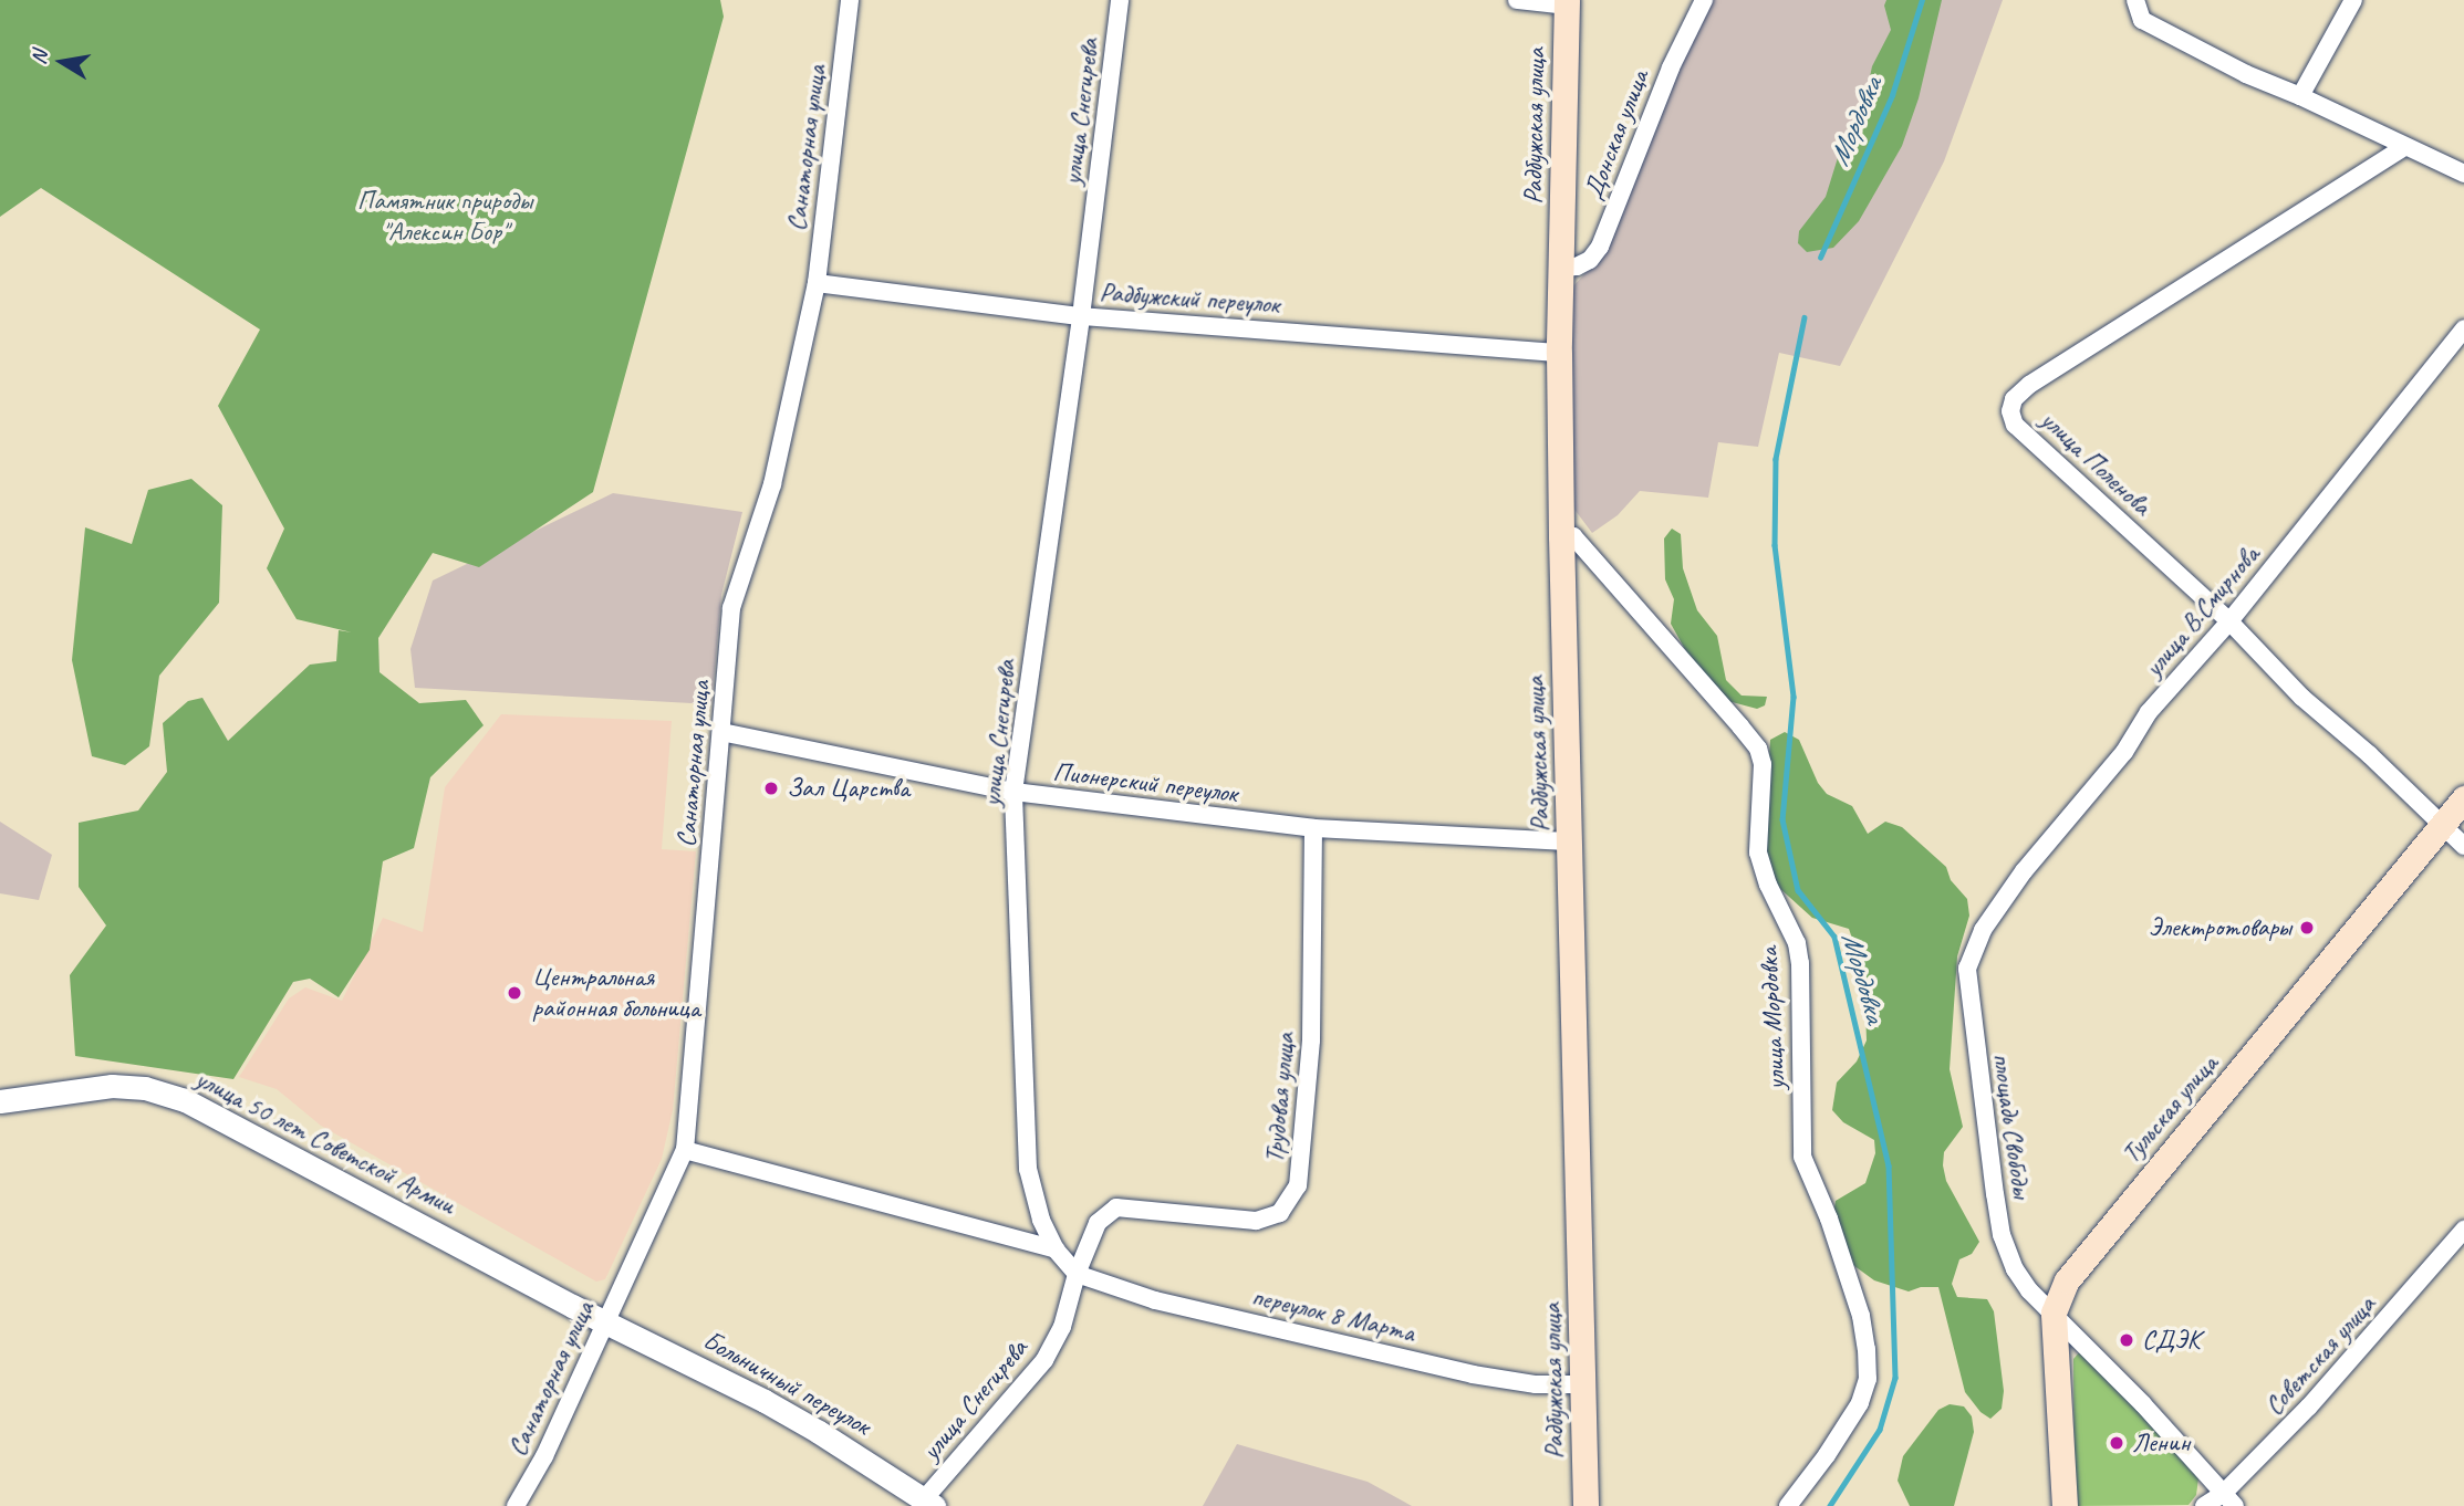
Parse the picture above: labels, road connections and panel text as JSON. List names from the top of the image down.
{
  "streets": {
    "main road": ["Радбужская улица", "Тульская улица"],
    "street": [
      "улица Снегирева",
      "Донская улица",
      "Санаторная улица",
      "Радбужский переулок",
      "улица Поленова",
      "улица В.Смирнова",
      "Пионерский переулок",
      "улица Мордовка",
      "Трудовая улица",
      "площадь Свободы",
      "улица 50 лет Советской Армии",
      "переулок 8 Марта",
      "Советская улица",
      "Больничный переулок"
    ]
  },
  "crossings": [
    ["улица Снегирева", "Радбужский переулок"],
    ["улица Снегирева", "Пионерский переулок"],
    ["улица Снегирева", "Трудовая улица"],
    ["улица Снегирева", "переулок 8 Марта"],
    ["улица Снегирева", "Больничный переулок"],
    ["Радбужская улица", "Донская улица"],
    ["Радбужская улица", "Радбужский переулок"],
    ["Радбужская улица", "Пионерский переулок"],
    ["Радбужская улица", "улица Мордовка"],
    ["Радбужская улица", "переулок 8 Марта"],
    ["Санаторная улица", "Радбужский переулок"],
    ["Санаторная улица", "Пионерский переулок"],
    ["Санаторная улица", "улица 50 лет Советской Армии"],
    ["Санаторная улица", "Больничный переулок"],
    ["улица Поленова", "улица В.Смирнова"],
    ["улица Поленова", "Тульская улица"],
    ["улица В.Смирнова", "площадь Свободы"],
    ["Пионерский переулок", "Трудовая улица"],
    ["Трудовая улица", "переулок 8 Марта"],
    ["Тульская улица", "площадь Свободы"],
    ["площадь Свободы", "Советская улица"],
    ["улица 50 лет Советской Армии", "Больничный переулок"]
  ],
  "water": ["Мордовка"],
  "parks": ["Памятник природы \"Алексин Бор\""],
  "places": [
    "Зал Царства",
    "Электротовары",
    "Центральная районная больница",
    "СДЭК",
    "Ленин"
  ],
  "north": "left"
}
